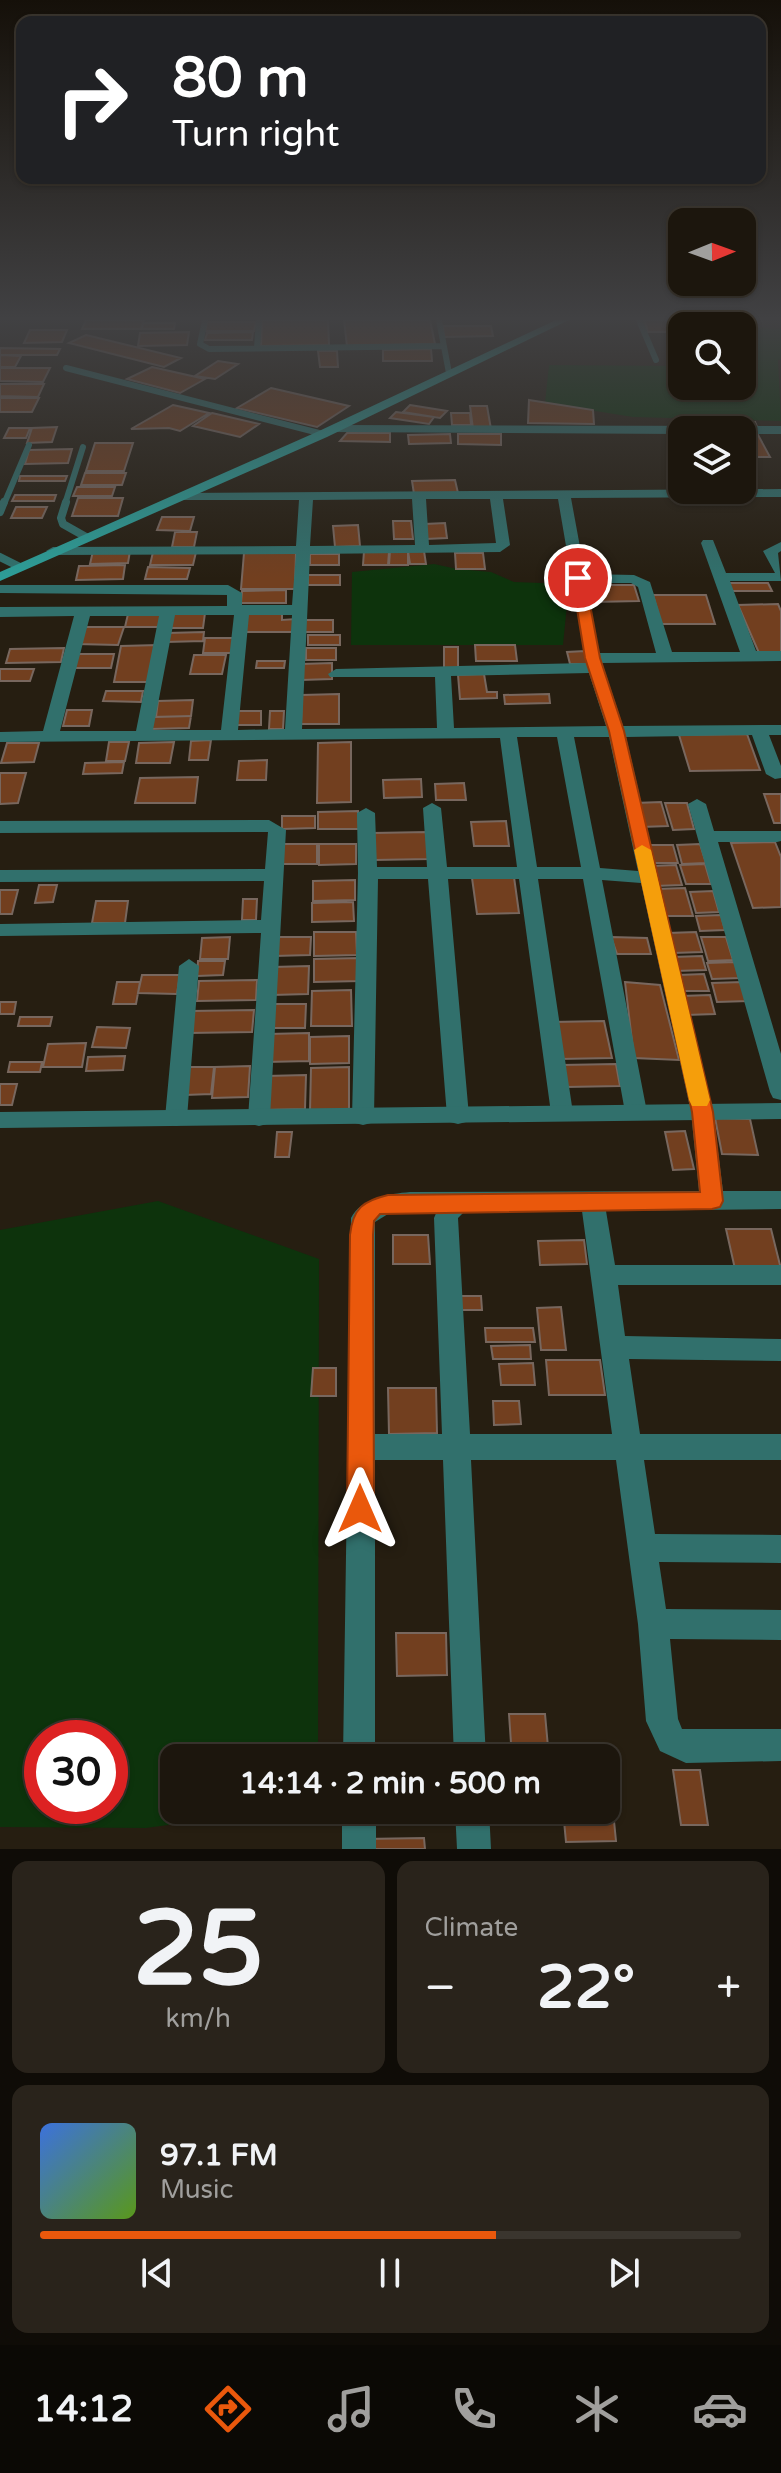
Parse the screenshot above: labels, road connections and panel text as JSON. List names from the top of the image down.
{
  "north": "right",
  "page": {
    "turn": ["80 m", "Turn right"],
    "limit": "30",
    "trip": "14:14 · 2 min · 500 m",
    "tile": [
      ["25", "km/h"],
      "Climate"
    ],
    "heat": ["−", "22°", "+"],
    "song": ["97.1 FM", "Music"],
    "tabs": "14:12"
  }
}
